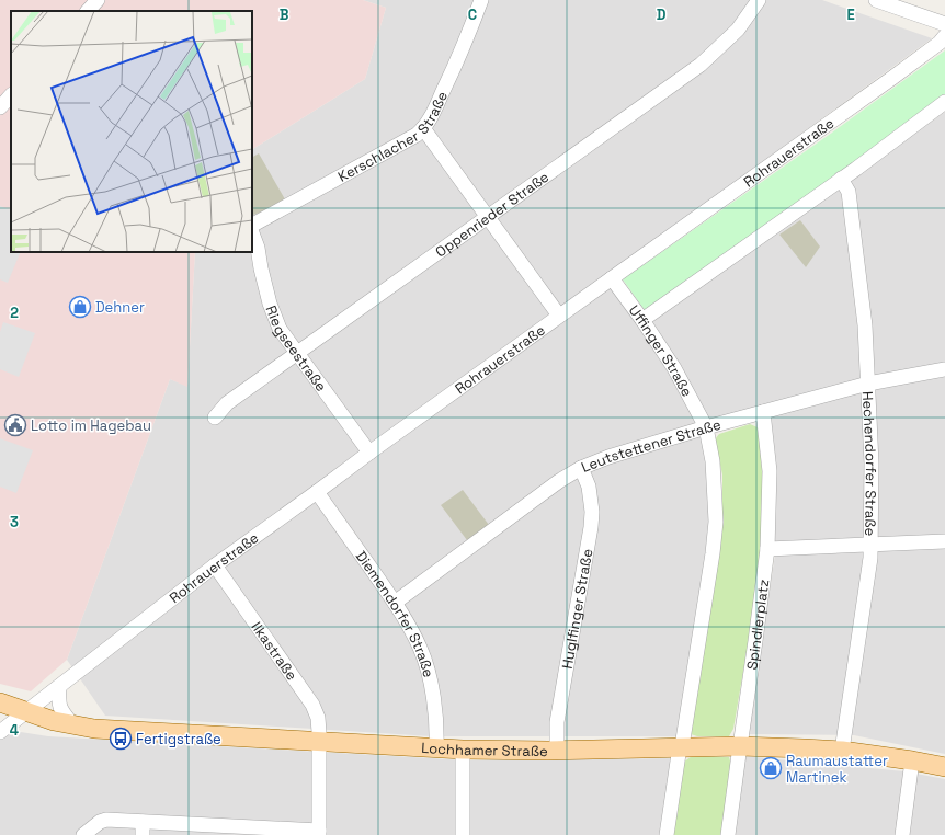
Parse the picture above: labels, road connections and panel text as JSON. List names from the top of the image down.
{
  "streets": {
    "main road": ["Lochhamer Straße"],
    "street": [
      "Kerschlacher Straße",
      "Rohrauerstraße",
      "Oppenrieder Straße",
      "Riegseestraße",
      "Uffinger Straße",
      "Leutstettener Straße",
      "Hechendorfer Straße",
      "Huglfinger Straße",
      "Diemendorfer Straße",
      "Spindlerplatz",
      "Ilkastraße"
    ]
  },
  "crossings": [
    ["Rohrauerstraße", "Riegseestraße"],
    ["Rohrauerstraße", "Uffinger Straße"],
    ["Rohrauerstraße", "Diemendorfer Straße"],
    ["Rohrauerstraße", "Ilkastraße"],
    ["Rohrauerstraße", "Lochhamer Straße"],
    ["Oppenrieder Straße", "Riegseestraße"],
    ["Uffinger Straße", "Leutstettener Straße"],
    ["Leutstettener Straße", "Hechendorfer Straße"],
    ["Leutstettener Straße", "Huglfinger Straße"],
    ["Leutstettener Straße", "Diemendorfer Straße"],
    ["Leutstettener Straße", "Spindlerplatz"],
    ["Hechendorfer Straße", "Lochhamer Straße"],
    ["Huglfinger Straße", "Lochhamer Straße"],
    ["Diemendorfer Straße", "Lochhamer Straße"],
    ["Spindlerplatz", "Lochhamer Straße"],
    ["Ilkastraße", "Lochhamer Straße"]
  ],
  "places": {
    "shop": ["Dehner", "Raumaustatter Martinek"],
    "public building": ["Lotto im Hagebau"],
    "bus stop": ["Fertigstraße"]
  },
  "grid": {
    "columns": [
      "B",
      "C",
      "D",
      "E"
    ],
    "rows": ["2", "3", "4"]
  }
}
